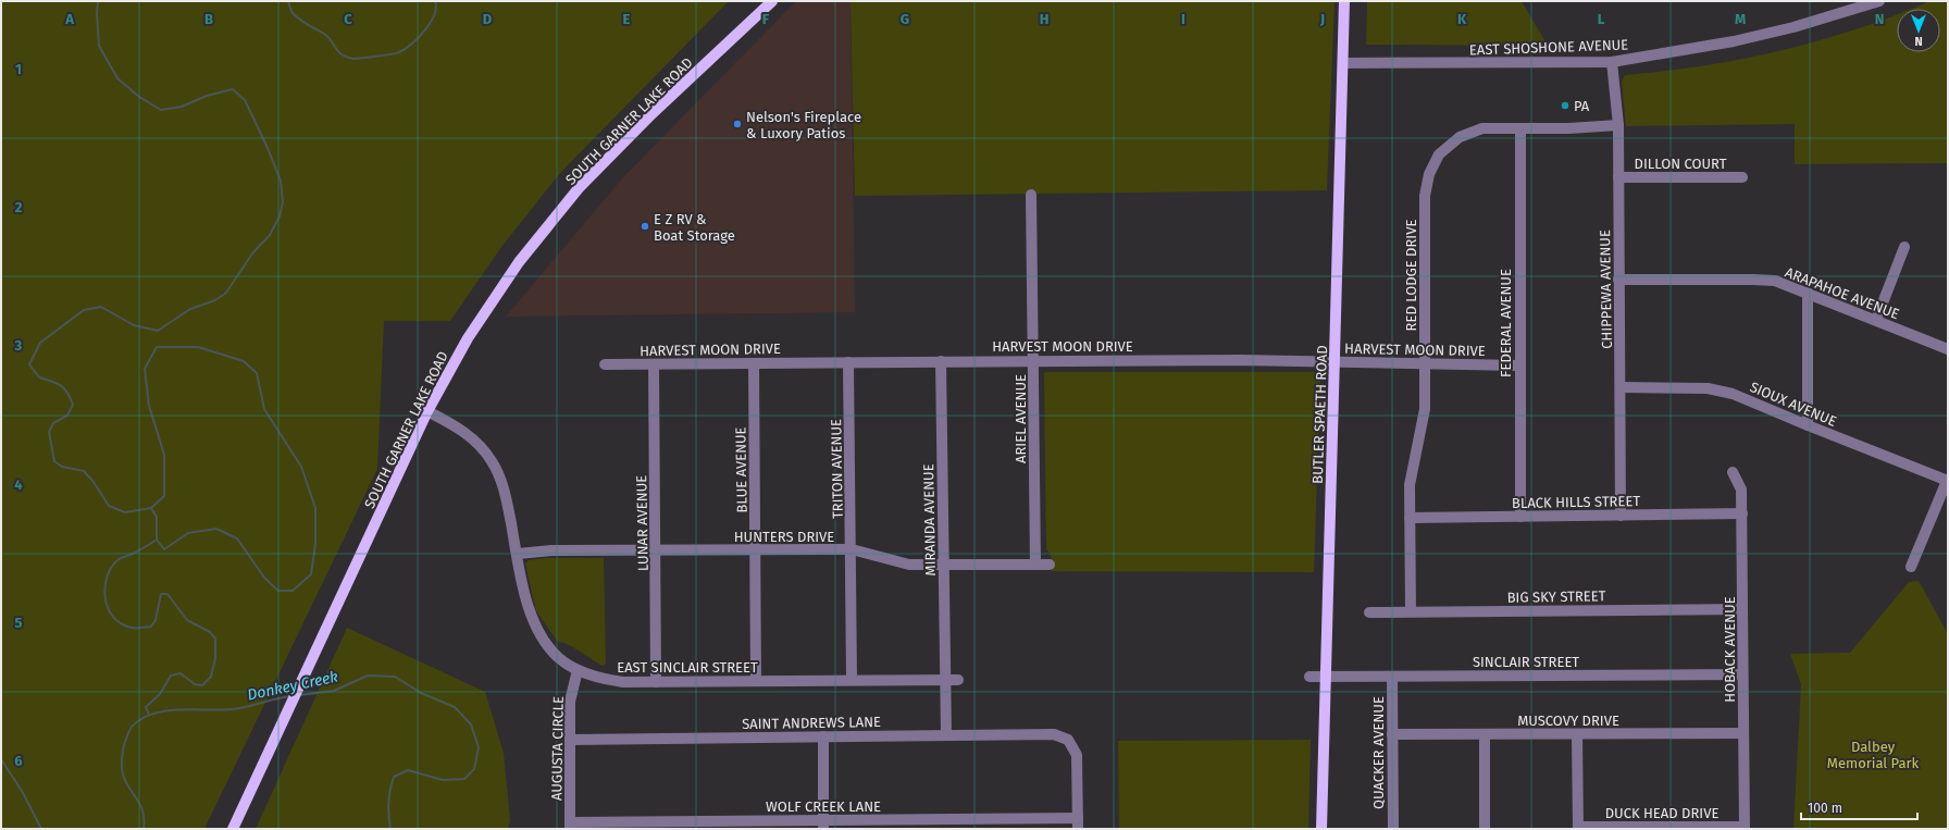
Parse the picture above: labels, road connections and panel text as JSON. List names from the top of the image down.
{
  "streets": {
    "main road": ["SOUTH GARNER LAKE ROAD", "BUTLER SPAETH ROAD"],
    "street": [
      "EAST SHOSHONE AVENUE",
      "DILLON COURT",
      "RED LODGE DRIVE",
      "CHIPPEWA AVENUE",
      "ARAPAHOE AVENUE",
      "FEDERAL AVENUE",
      "HARVEST MOON DRIVE",
      "SIOUX AVENUE",
      "ARIEL AVENUE",
      "TRITON AVENUE",
      "BLUE AVENUE",
      "BLACK HILLS STREET",
      "MIRANDA AVENUE",
      "LUNAR AVENUE",
      "HUNTERS DRIVE",
      "BIG SKY STREET",
      "HOBACK AVENUE",
      "SINCLAIR STREET",
      "EAST SINCLAIR STREET",
      "MUSCOVY DRIVE",
      "SAINT ANDREWS LANE",
      "AUGUSTA CIRCLE",
      "QUACKER AVENUE",
      "WOLF CREEK LANE",
      "DUCK HEAD DRIVE"
    ]
  },
  "crossings": [
    ["EAST SHOSHONE AVENUE", "CHIPPEWA AVENUE"],
    ["EAST SHOSHONE AVENUE", "BUTLER SPAETH ROAD"],
    ["SOUTH GARNER LAKE ROAD", "EAST SINCLAIR STREET"],
    ["DILLON COURT", "CHIPPEWA AVENUE"],
    ["RED LODGE DRIVE", "CHIPPEWA AVENUE"],
    ["RED LODGE DRIVE", "FEDERAL AVENUE"],
    ["RED LODGE DRIVE", "HARVEST MOON DRIVE"],
    ["RED LODGE DRIVE", "BLACK HILLS STREET"],
    ["RED LODGE DRIVE", "BIG SKY STREET"],
    ["CHIPPEWA AVENUE", "ARAPAHOE AVENUE"],
    ["CHIPPEWA AVENUE", "SIOUX AVENUE"],
    ["CHIPPEWA AVENUE", "BLACK HILLS STREET"],
    ["FEDERAL AVENUE", "HARVEST MOON DRIVE"],
    ["FEDERAL AVENUE", "BLACK HILLS STREET"],
    ["HARVEST MOON DRIVE", "BUTLER SPAETH ROAD"],
    ["HARVEST MOON DRIVE", "ARIEL AVENUE"],
    ["HARVEST MOON DRIVE", "TRITON AVENUE"],
    ["HARVEST MOON DRIVE", "BLUE AVENUE"],
    ["HARVEST MOON DRIVE", "MIRANDA AVENUE"],
    ["HARVEST MOON DRIVE", "LUNAR AVENUE"],
    ["BUTLER SPAETH ROAD", "SINCLAIR STREET"],
    ["ARIEL AVENUE", "HUNTERS DRIVE"],
    ["TRITON AVENUE", "HUNTERS DRIVE"],
    ["TRITON AVENUE", "EAST SINCLAIR STREET"],
    ["BLUE AVENUE", "HUNTERS DRIVE"],
    ["BLUE AVENUE", "EAST SINCLAIR STREET"],
    ["BLACK HILLS STREET", "HOBACK AVENUE"],
    ["MIRANDA AVENUE", "HUNTERS DRIVE"],
    ["MIRANDA AVENUE", "EAST SINCLAIR STREET"],
    ["MIRANDA AVENUE", "SAINT ANDREWS LANE"],
    ["LUNAR AVENUE", "HUNTERS DRIVE"],
    ["LUNAR AVENUE", "EAST SINCLAIR STREET"],
    ["HUNTERS DRIVE", "EAST SINCLAIR STREET"],
    ["BIG SKY STREET", "HOBACK AVENUE"],
    ["HOBACK AVENUE", "SINCLAIR STREET"],
    ["HOBACK AVENUE", "MUSCOVY DRIVE"],
    ["HOBACK AVENUE", "DUCK HEAD DRIVE"],
    ["SINCLAIR STREET", "QUACKER AVENUE"],
    ["EAST SINCLAIR STREET", "AUGUSTA CIRCLE"],
    ["MUSCOVY DRIVE", "QUACKER AVENUE"],
    ["SAINT ANDREWS LANE", "AUGUSTA CIRCLE"],
    ["SAINT ANDREWS LANE", "WOLF CREEK LANE"],
    ["AUGUSTA CIRCLE", "WOLF CREEK LANE"]
  ],
  "water": ["Donkey Creek"],
  "parks": ["Dalbey Memorial Park"],
  "places": ["PA", "Nelson's Fireplace & Luxory Patios", "E Z RV & Boat Storage"],
  "scale_bar": "100 m",
  "north": "bottom",
  "grid": {
    "columns": [
      "A",
      "B",
      "C",
      "D",
      "E",
      "F",
      "G",
      "H",
      "I",
      "J",
      "K",
      "L",
      "M",
      "N"
    ],
    "rows": [
      "1",
      "2",
      "3",
      "4",
      "5",
      "6"
    ]
  }
}
